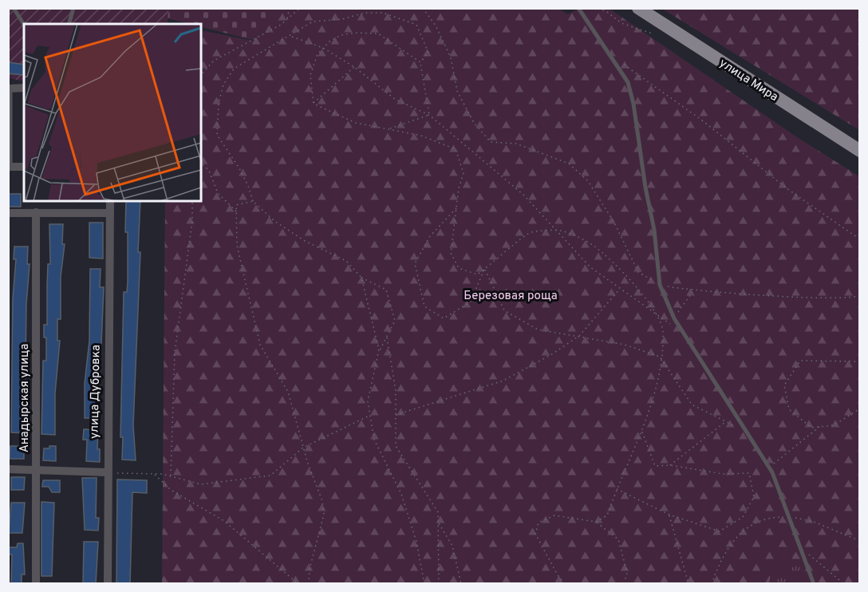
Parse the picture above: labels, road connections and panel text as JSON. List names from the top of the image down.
{
  "streets": {
    "main road": ["улица Мира"],
    "street": ["улица Дубровка", "Анадырская улица"]
  },
  "parks": ["Березовая роща"]
}
